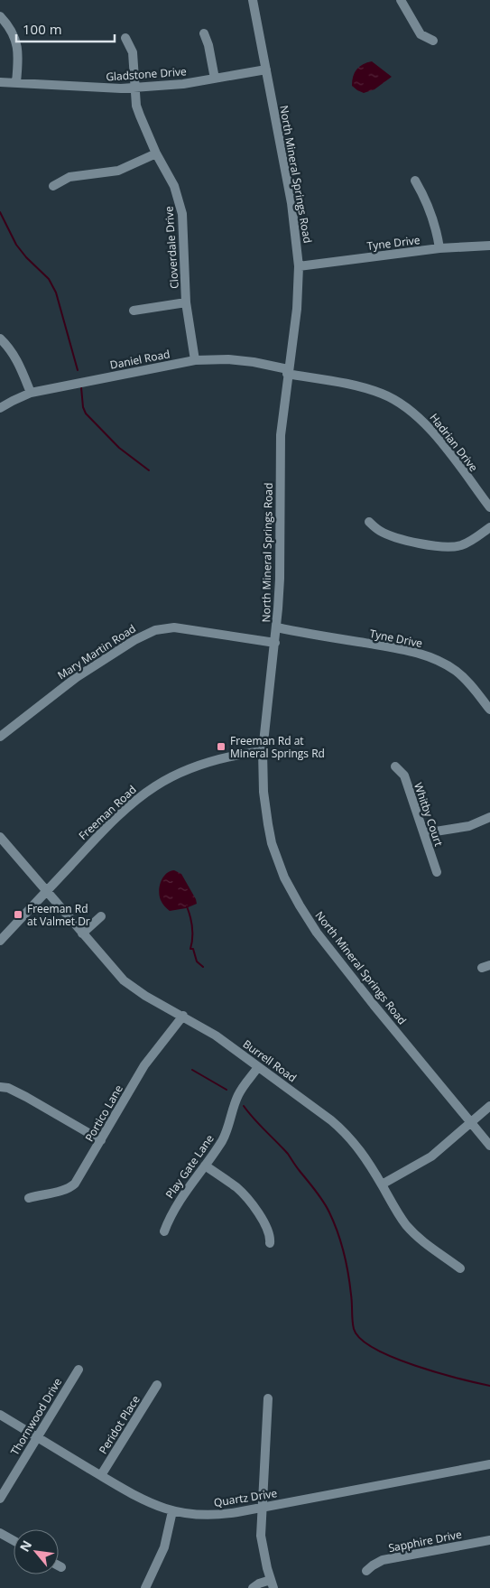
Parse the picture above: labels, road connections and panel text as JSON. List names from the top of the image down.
{
  "streets": {
    "street": [
      "Gladstone Drive",
      "North Mineral Springs Road",
      "Tyne Drive",
      "Cloverdale Drive",
      "Daniel Road",
      "Hadrian Drive",
      "Mary Martin Road",
      "Freeman Road",
      "Whitby Court",
      "Burrell Road",
      "Portico Lane",
      "Play Gate Lane",
      "Thornwood Drive",
      "Peridot Place",
      "Quartz Drive",
      "Sapphire Drive"
    ]
  },
  "crossings": [
    ["Gladstone Drive", "North Mineral Springs Road"],
    ["Gladstone Drive", "Cloverdale Drive"],
    ["North Mineral Springs Road", "Tyne Drive"],
    ["North Mineral Springs Road", "Daniel Road"],
    ["North Mineral Springs Road", "Hadrian Drive"],
    ["North Mineral Springs Road", "Mary Martin Road"],
    ["North Mineral Springs Road", "Freeman Road"],
    ["Cloverdale Drive", "Daniel Road"],
    ["Daniel Road", "Hadrian Drive"],
    ["Freeman Road", "Burrell Road"],
    ["Burrell Road", "Portico Lane"],
    ["Burrell Road", "Play Gate Lane"],
    ["Thornwood Drive", "Quartz Drive"],
    ["Peridot Place", "Quartz Drive"]
  ],
  "places": {
    "transit": ["Freeman Rd at Mineral Springs Rd", "Freeman Rd at Valmet Dr"]
  },
  "scale_bar": "100 m",
  "north": "top left"
}
